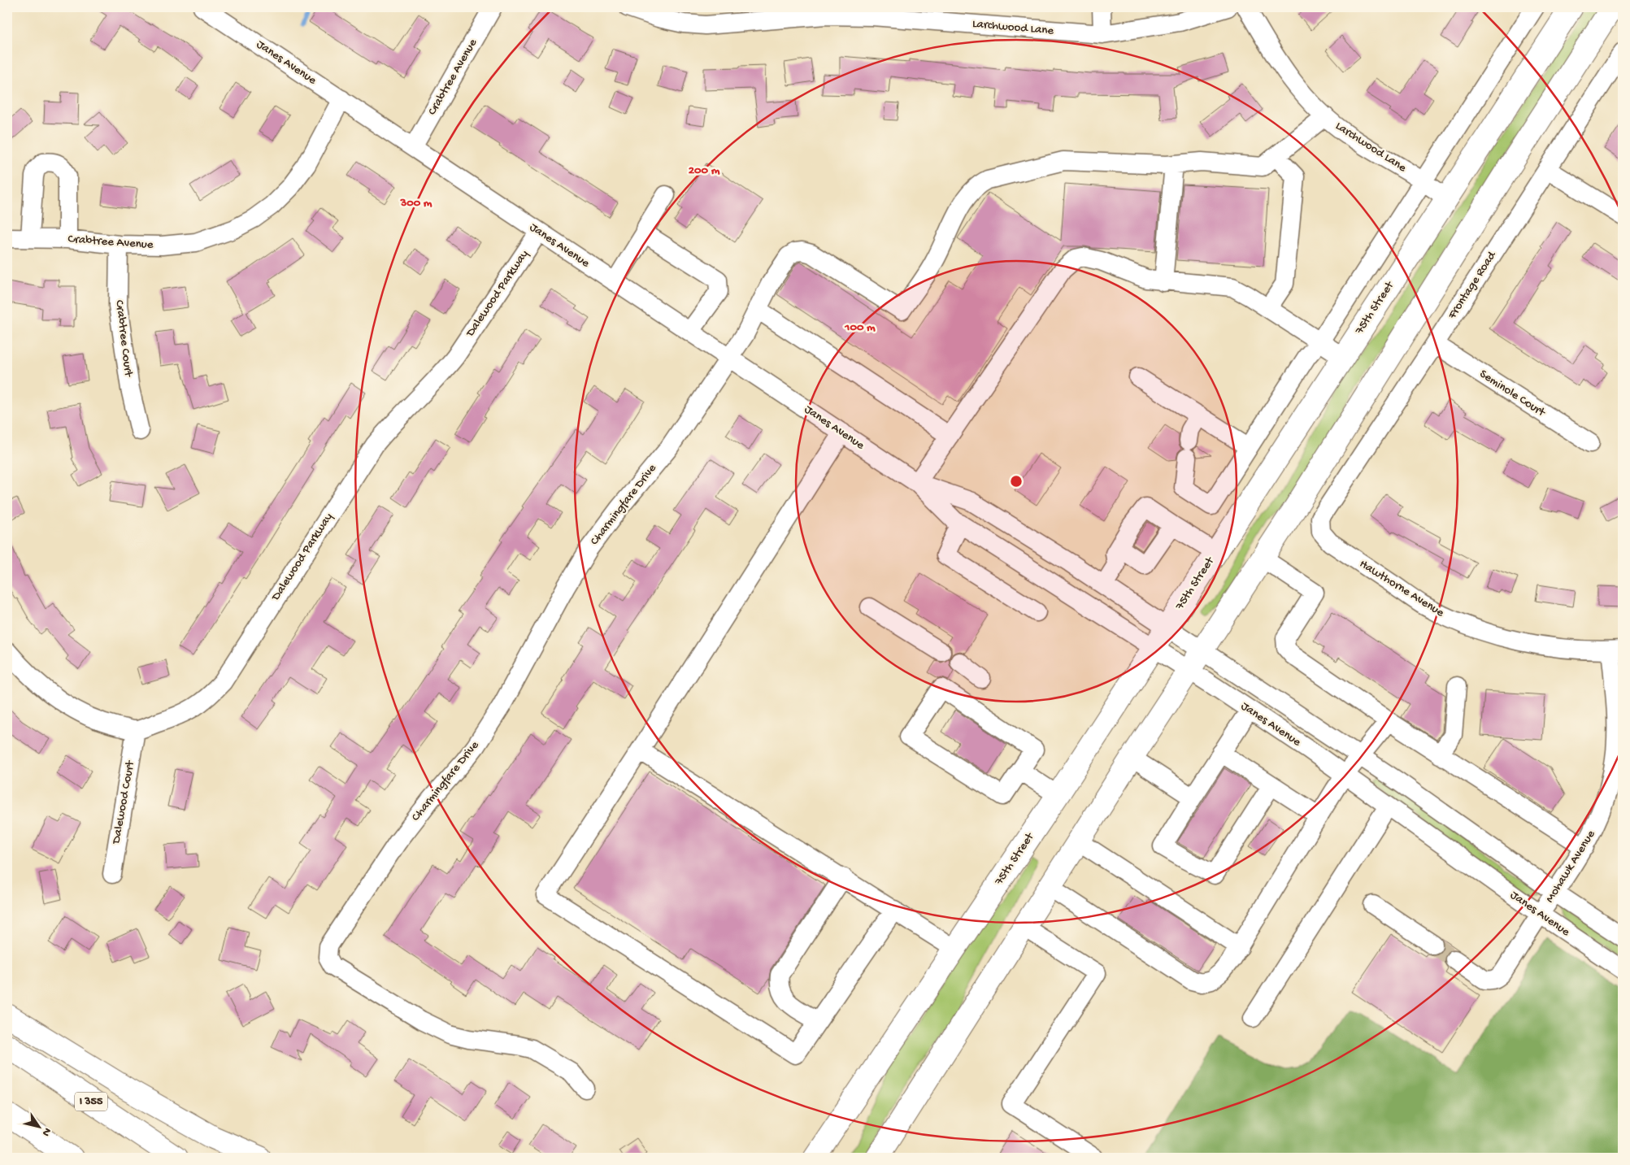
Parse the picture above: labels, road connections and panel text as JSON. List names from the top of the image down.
{
  "streets": {
    "main road": ["75th Street", "I 355"],
    "street": [
      "Larchwood Lane",
      "Janes Avenue",
      "Crabtree Avenue",
      "Frontage Road",
      "Dalewood Parkway",
      "Crabtree Court",
      "Seminole Court",
      "Charmingfare Drive",
      "Hawthorne Avenue",
      "Dalewood Court",
      "Mohawk Avenue"
    ]
  },
  "crossings": [
    ["Larchwood Lane", "75th Street"],
    ["Janes Avenue", "Crabtree Avenue"],
    ["Janes Avenue", "Dalewood Parkway"],
    ["Janes Avenue", "75th Street"],
    ["Janes Avenue", "Charmingfare Drive"],
    ["Janes Avenue", "Mohawk Avenue"],
    ["Crabtree Avenue", "Crabtree Court"],
    ["Frontage Road", "Seminole Court"],
    ["Frontage Road", "Hawthorne Avenue"],
    ["Dalewood Parkway", "Dalewood Court"],
    ["Hawthorne Avenue", "Mohawk Avenue"]
  ],
  "north": "bottom right",
  "rings": ["200 m", "300 m", "100 m"]
}
